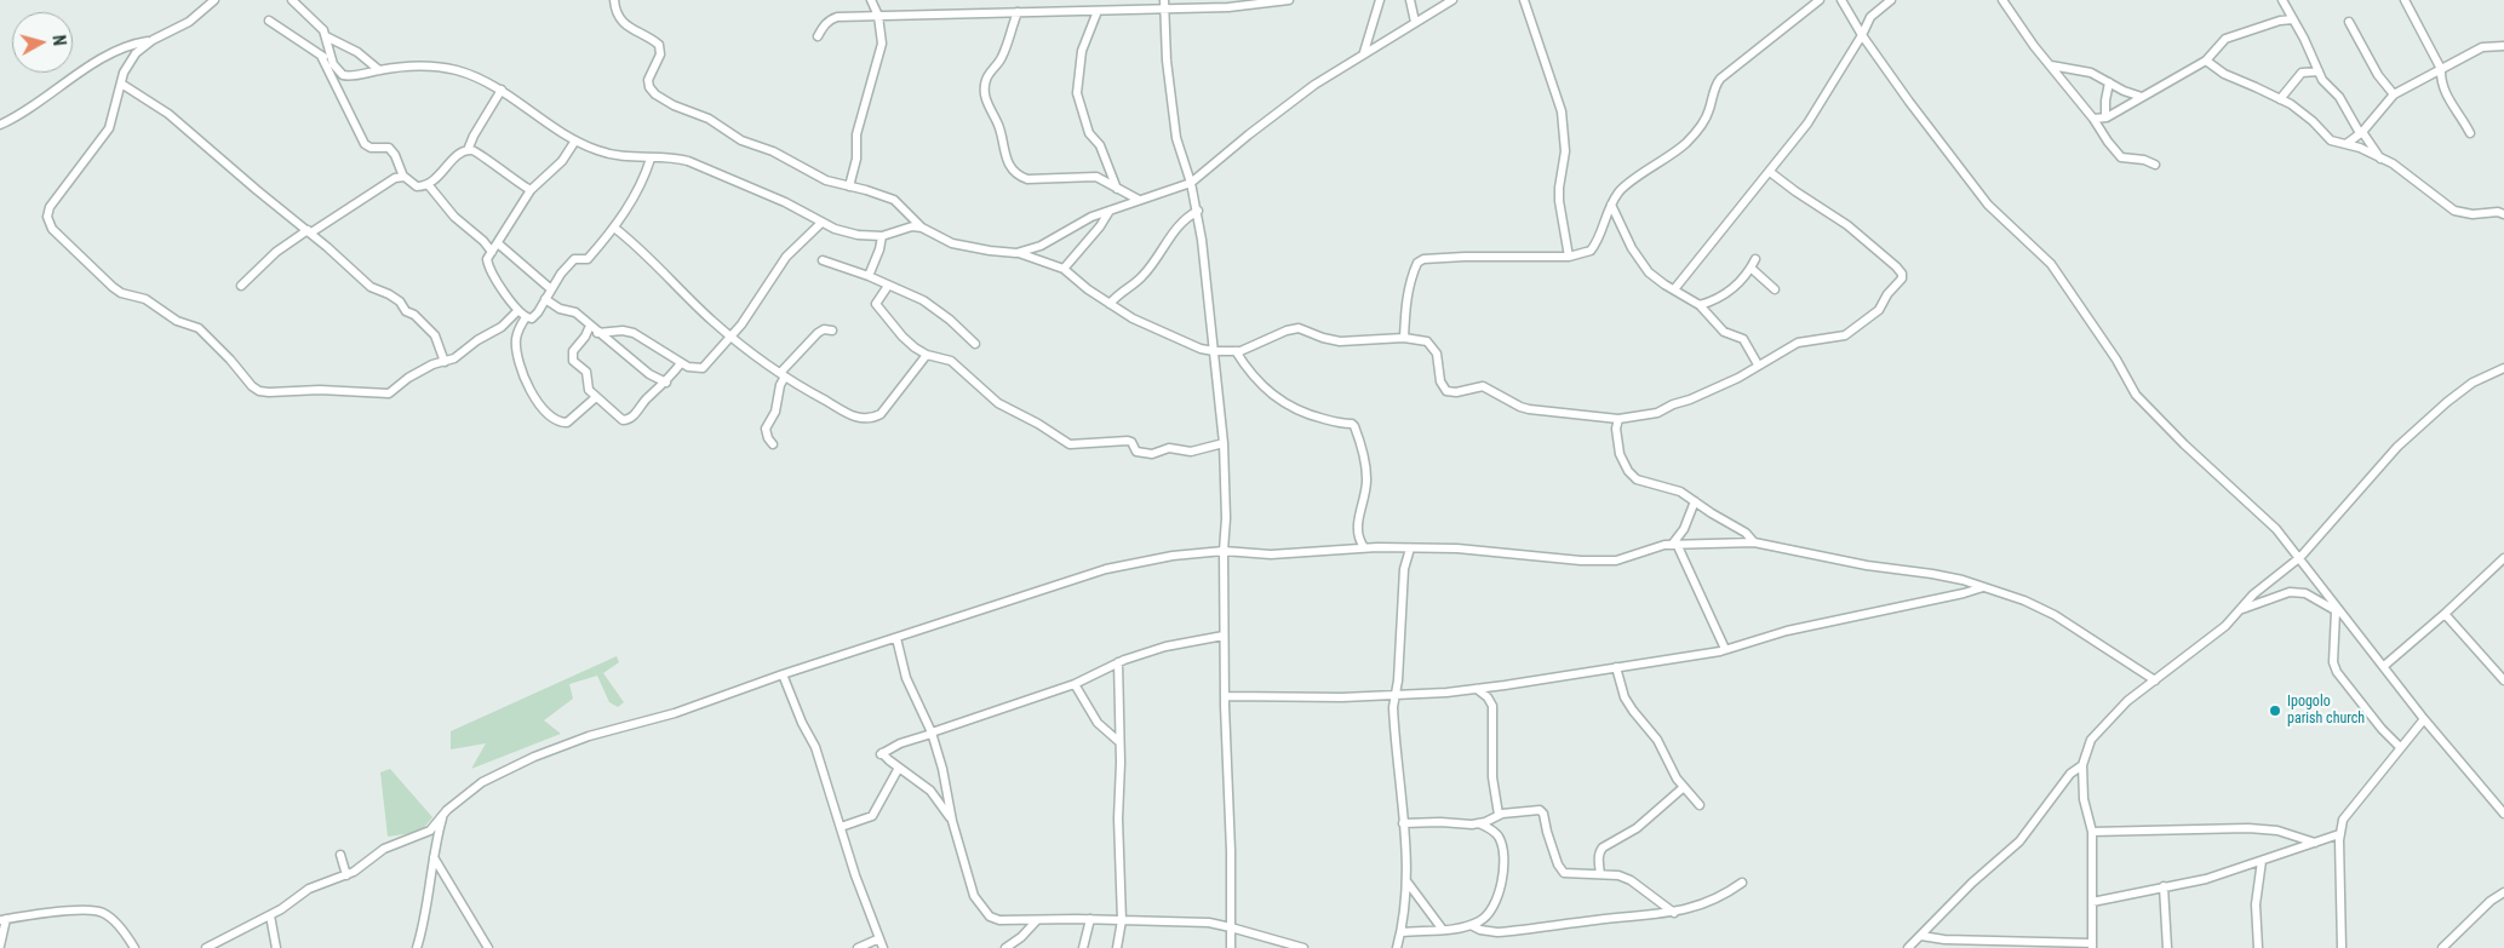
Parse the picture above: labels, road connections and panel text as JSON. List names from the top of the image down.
{
  "places": ["Ipogolo parish church"],
  "north": "right"
}
